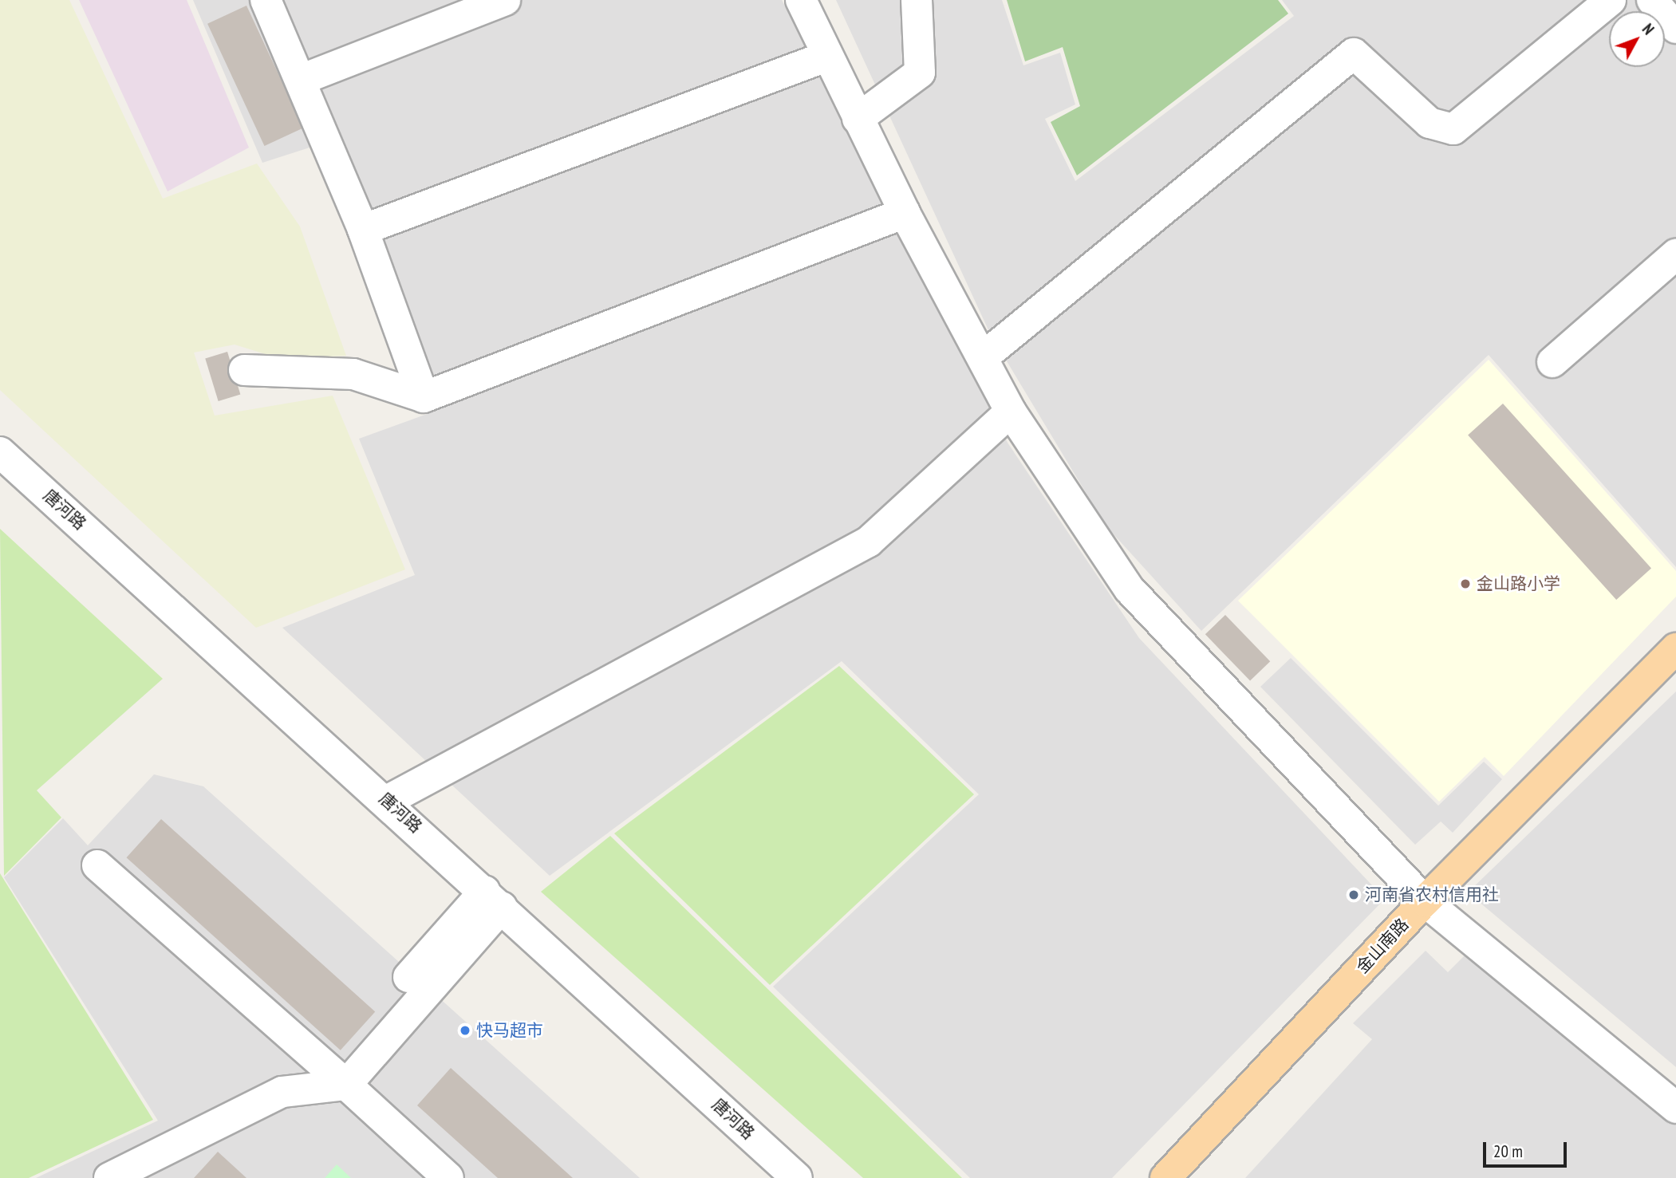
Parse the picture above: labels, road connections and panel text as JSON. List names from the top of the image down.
{
  "streets": {
    "main road": ["金山南路"],
    "street": ["唐河路"]
  },
  "places": ["金山路小学", "河南省农村信用社", "快马超市"],
  "scale_bar": "20 m",
  "north": "top right"
}
